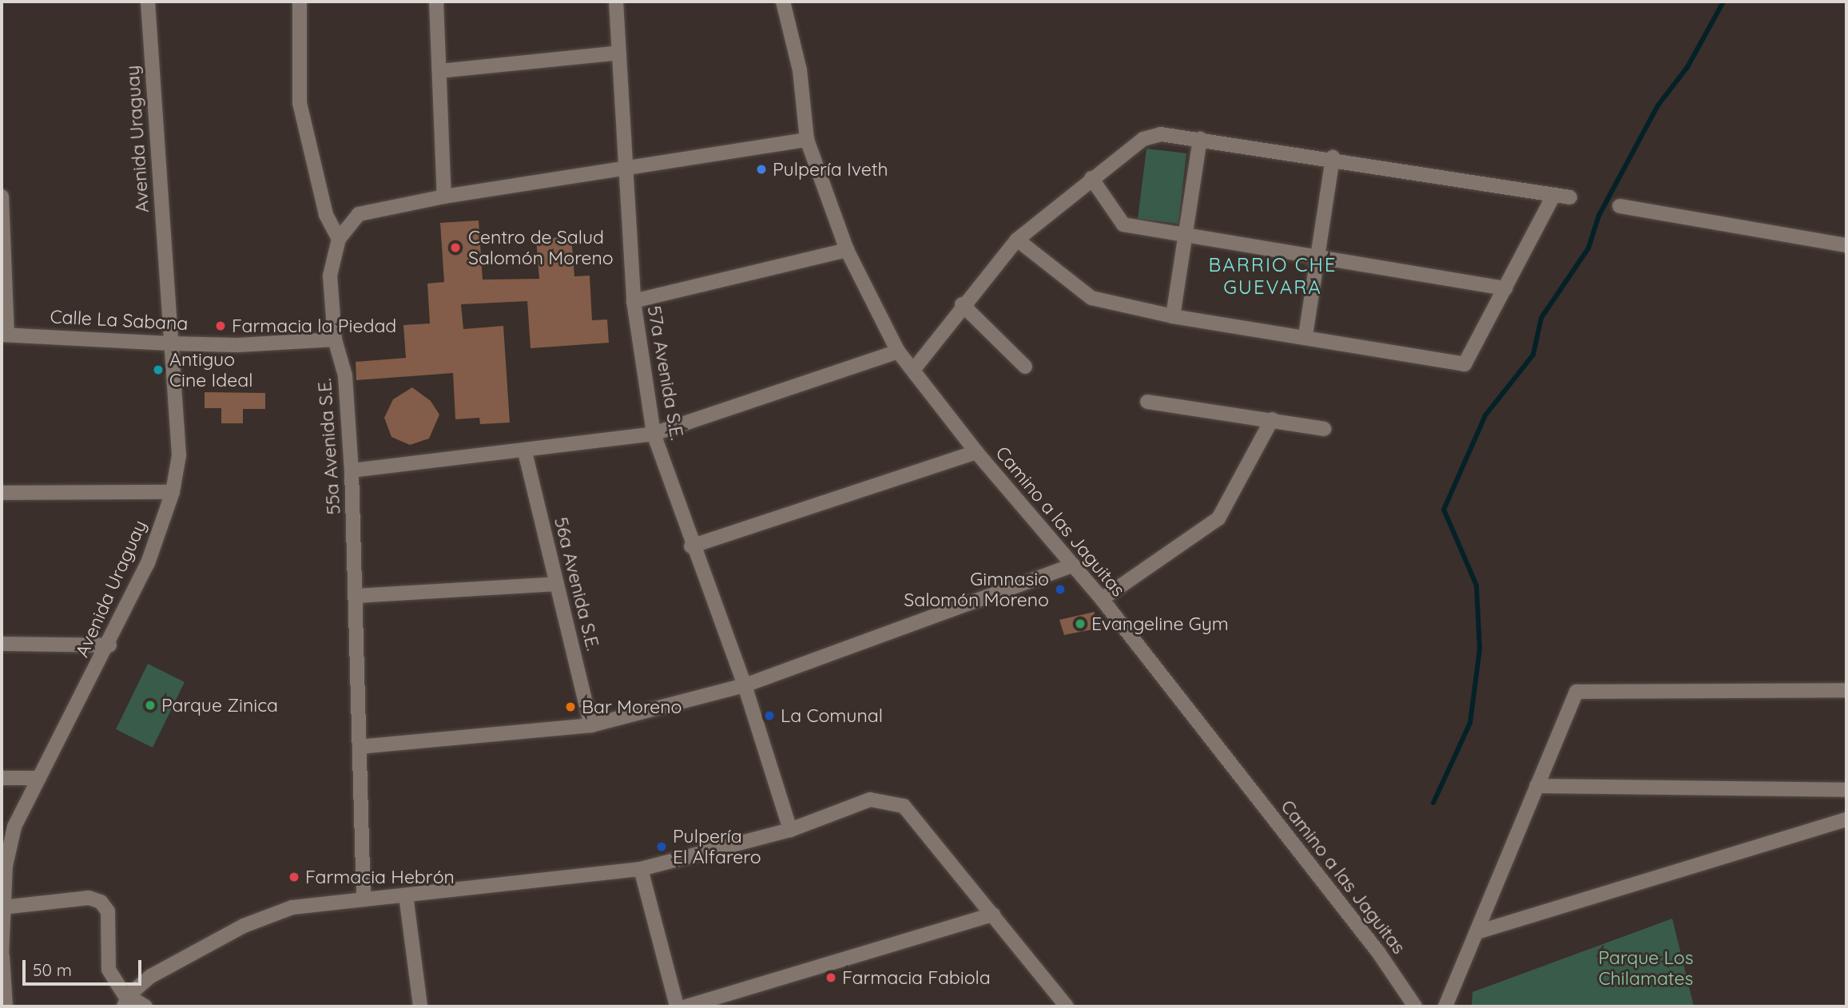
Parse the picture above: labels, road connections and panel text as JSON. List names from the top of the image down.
{
  "streets": {
    "street": [
      "Avenida Uraguay",
      "Calle La Sabana",
      "57a Avenida S.E.",
      "55a Avenida S.E.",
      "Camino a las Jaguitas",
      "56a Avenida S.E."
    ]
  },
  "crossings": [
    ["Avenida Uraguay", "Calle La Sabana"],
    ["Calle La Sabana", "55a Avenida S.E."]
  ],
  "districts": ["BARRIO CHE GUEVARA"],
  "parks": ["Parque Los Chilamates"],
  "places": [
    "Pulpería Iveth",
    "Centro de Salud Salomón Moreno",
    "Farmacia la Piedad",
    "Antiguo Cine Ideal",
    "Gimnasio Salomón Moreno",
    "Evangeline Gym",
    "Parque Zinica",
    "Bar Moreno",
    "La Comunal",
    "Pulpería El Alfarero",
    "Farmacia Hebrón",
    "Farmacia Fabiola"
  ],
  "scale_bar": "50 m"
}
